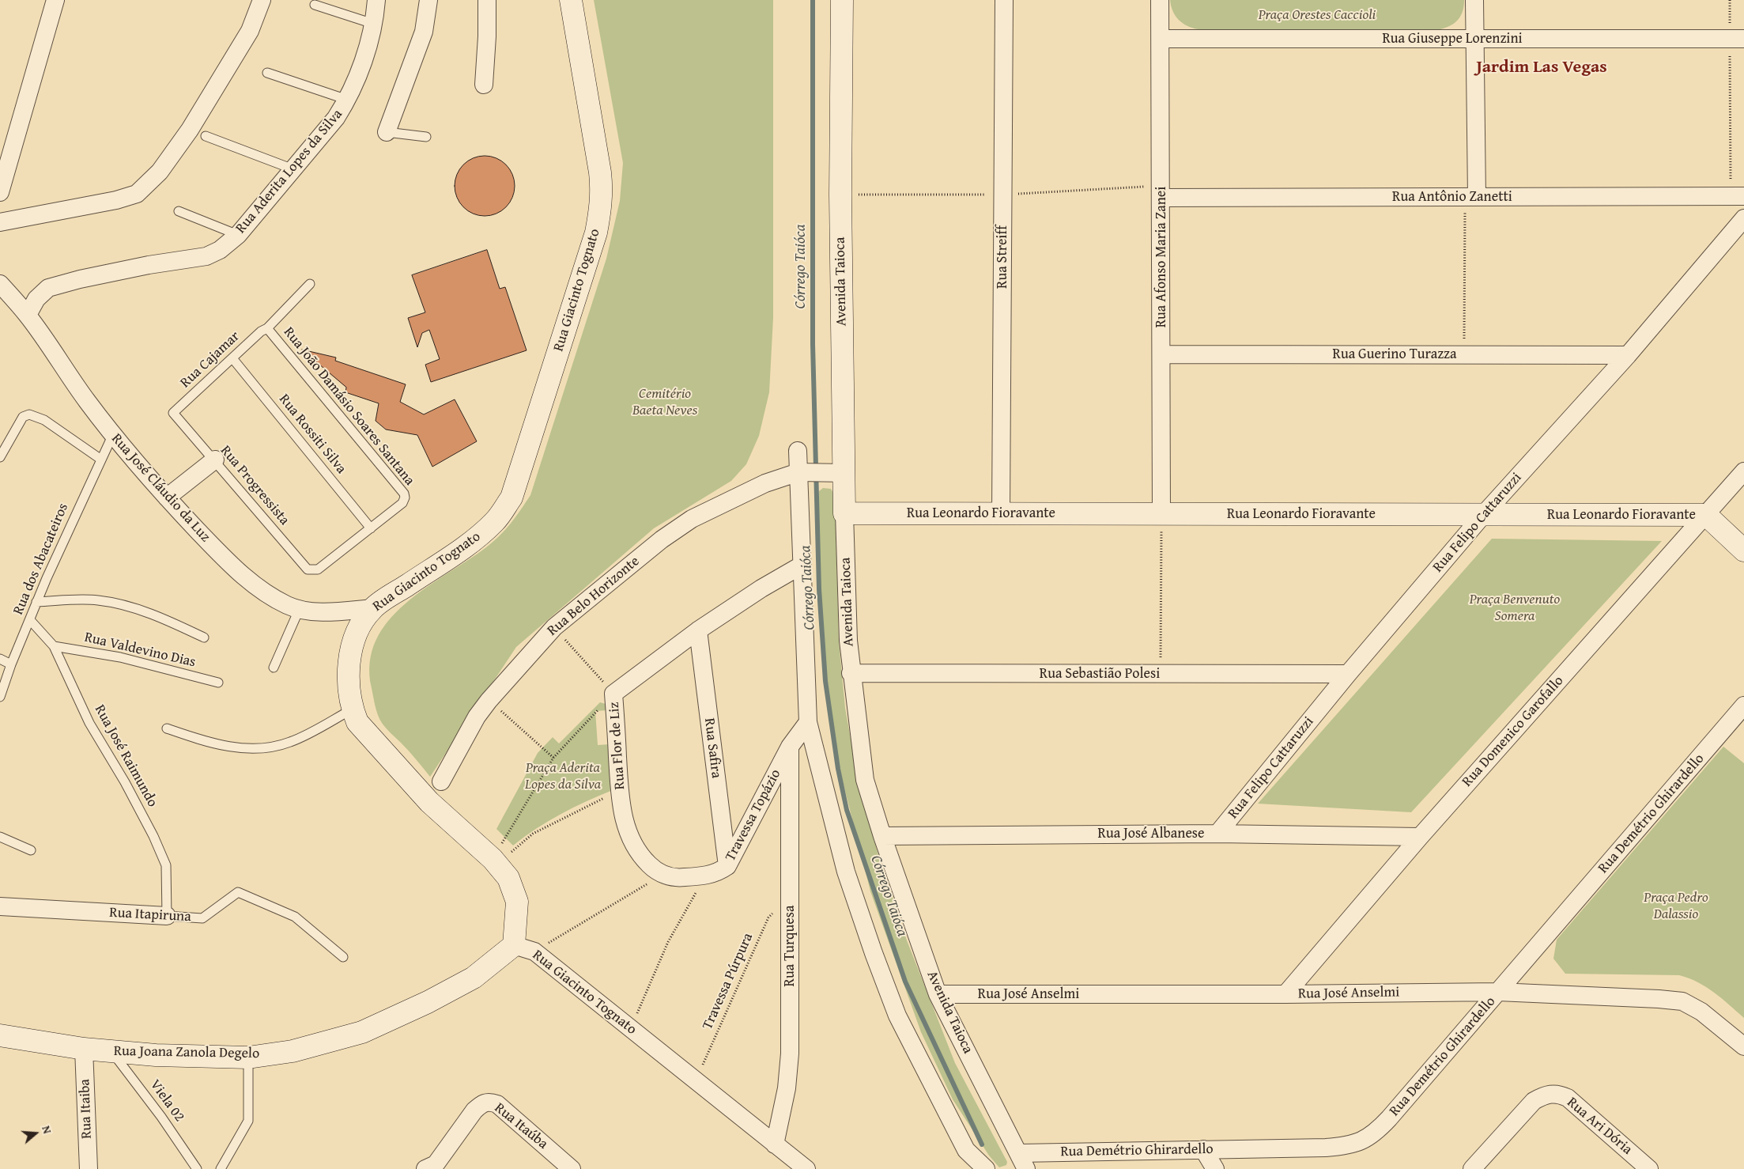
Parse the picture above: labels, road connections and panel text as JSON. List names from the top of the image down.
{
  "streets": {
    "street": [
      "Rua Giuseppe Lorenzini",
      "Rua Aderita Lopes da Silva",
      "Rua Antônio Zanetti",
      "Rua Streiff",
      "Rua Afonso Maria Zanei",
      "Avenida Taioca",
      "Rua Giacinto Tognato",
      "Rua Guerino Turazza",
      "Rua José Cláudio da Luz",
      "Rua Leonardo Fioravante",
      "Rua Felipo Cattaruzzi",
      "Rua Belo Horizonte",
      "Rua Sebastião Polesi",
      "Rua Domenico Garofallo",
      "Rua Flor de Liz",
      "Rua Safira",
      "Rua Demétrio Ghirardello",
      "Travessa Topázio",
      "Rua José Albanese",
      "Rua Itapiruna",
      "Rua Turquesa",
      "Rua José Anselmi",
      "Rua Joana Zanola Degelo",
      "Rua Itaiba",
      "Rua Itaúba",
      "Rua Ari Dória"
    ],
    "lane": [
      "Rua Cajamar",
      "Rua João Damásio Soares Santana",
      "Rua Rossiti Silva",
      "Rua Progressista",
      "Rua dos Abacateiros",
      "Rua Valdevino Dias",
      "Rua José Raimundo",
      "Viela 02"
    ],
    "path": ["Travessa Púrpura"]
  },
  "crossings": [
    ["Rua Giuseppe Lorenzini", "Rua Afonso Maria Zanei"],
    ["Rua Aderita Lopes da Silva", "Rua José Cláudio da Luz"],
    ["Rua Antônio Zanetti", "Rua Afonso Maria Zanei"],
    ["Rua Streiff", "Rua Leonardo Fioravante"],
    ["Rua Afonso Maria Zanei", "Rua Guerino Turazza"],
    ["Rua Afonso Maria Zanei", "Rua Leonardo Fioravante"],
    ["Avenida Taioca", "Rua Leonardo Fioravante"],
    ["Avenida Taioca", "Rua Belo Horizonte"],
    ["Avenida Taioca", "Rua Sebastião Polesi"],
    ["Avenida Taioca", "Rua Demétrio Ghirardello"],
    ["Avenida Taioca", "Rua José Albanese"],
    ["Avenida Taioca", "Rua José Anselmi"],
    ["Rua Giacinto Tognato", "Rua José Cláudio da Luz"],
    ["Rua Giacinto Tognato", "Rua Turquesa"],
    ["Rua Giacinto Tognato", "Travessa Púrpura"],
    ["Rua Giacinto Tognato", "Rua Joana Zanola Degelo"],
    ["Rua Guerino Turazza", "Rua Felipo Cattaruzzi"],
    ["Rua Cajamar", "Rua João Damásio Soares Santana"],
    ["Rua Cajamar", "Rua Rossiti Silva"],
    ["Rua Cajamar", "Rua Progressista"],
    ["Rua João Damásio Soares Santana", "Rua Rossiti Silva"],
    ["Rua João Damásio Soares Santana", "Rua Progressista"],
    ["Rua Rossiti Silva", "Rua Progressista"],
    ["Rua José Cláudio da Luz", "Rua dos Abacateiros"],
    ["Rua Leonardo Fioravante", "Rua Felipo Cattaruzzi"],
    ["Rua Leonardo Fioravante", "Rua Domenico Garofallo"],
    ["Rua Felipo Cattaruzzi", "Rua Sebastião Polesi"],
    ["Rua Felipo Cattaruzzi", "Rua José Albanese"],
    ["Rua dos Abacateiros", "Rua José Raimundo"],
    ["Rua Valdevino Dias", "Rua José Raimundo"],
    ["Rua Domenico Garofallo", "Rua José Albanese"],
    ["Rua Domenico Garofallo", "Rua José Anselmi"],
    ["Rua Flor de Liz", "Rua Safira"],
    ["Rua Safira", "Travessa Topázio"],
    ["Rua José Raimundo", "Rua Itapiruna"],
    ["Rua Demétrio Ghirardello", "Rua José Anselmi"],
    ["Travessa Topázio", "Rua Turquesa"],
    ["Rua Turquesa", "Travessa Púrpura"],
    ["Rua Joana Zanola Degelo", "Viela 02"],
    ["Rua Joana Zanola Degelo", "Rua Itaiba"]
  ],
  "districts": ["Jardim Las Vegas"],
  "water": ["Córrego Taióca"],
  "parks": [
    "Praça Orestes Caccioli",
    "Cemitério Baeta Neves",
    "Praça Benvenuto Somera",
    "Praça Aderita Lopes da Silva",
    "Praça Pedro Dalassio"
  ],
  "north": "right"
}
